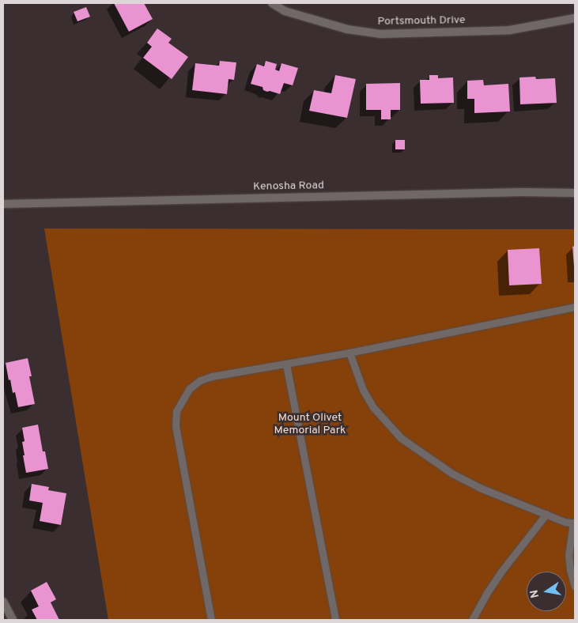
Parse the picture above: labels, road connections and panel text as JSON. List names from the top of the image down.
{
  "streets": {
    "street": ["Portsmouth Drive", "Kenosha Road"]
  },
  "parks": ["Mount Olivet Memorial Park"],
  "north": "left"
}
